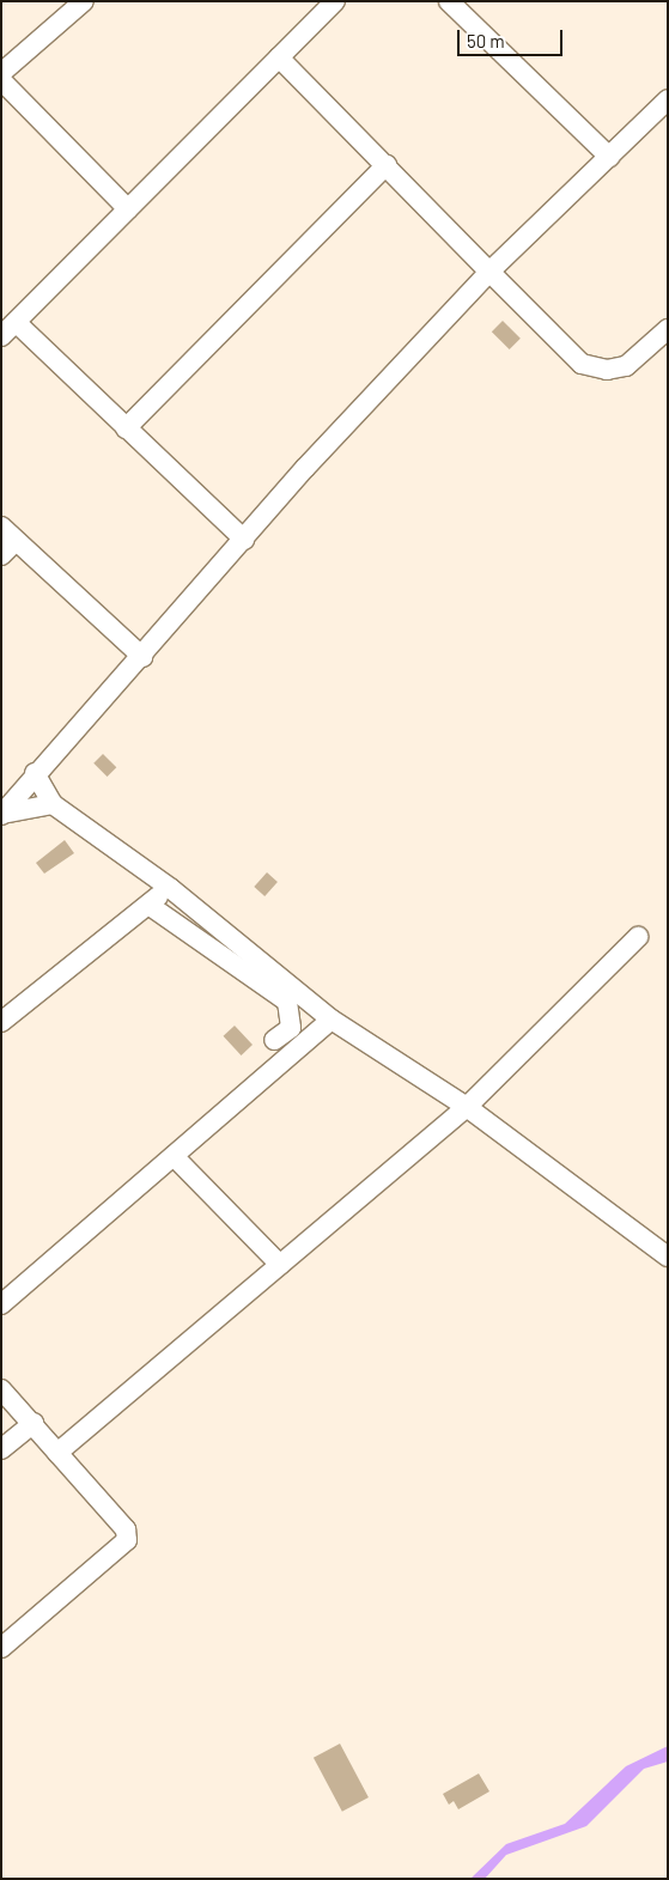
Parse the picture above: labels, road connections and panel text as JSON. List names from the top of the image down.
{
  "scale_bar": "50 m"
}
